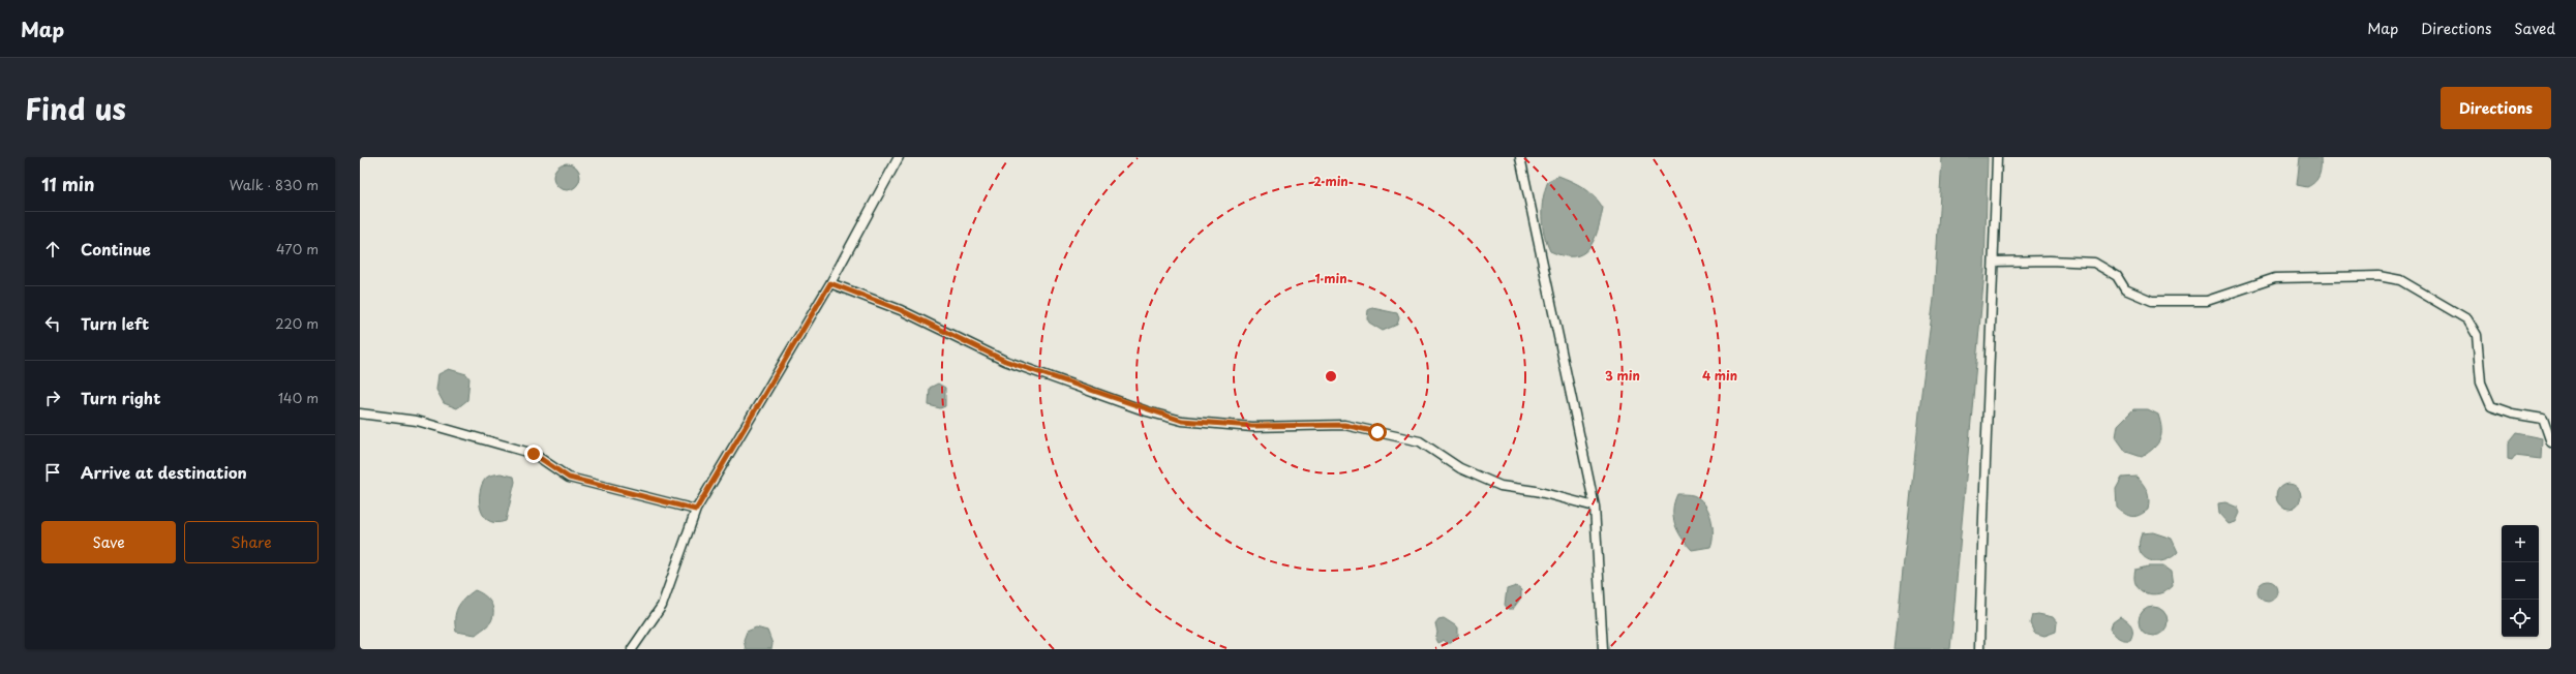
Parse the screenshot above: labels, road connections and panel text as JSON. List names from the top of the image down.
{
  "page": {
    "header": "Map",
    "nav": ["Map", "Directions", "Saved"],
    "title": "Find us",
    "buttons": [
      "Directions",
      ["Save", "Share"]
    ],
    "heading": ["11 min", "Walk · 830 m"],
    "list": [
      ["Continue", "470 m"],
      ["Turn left", "220 m"],
      ["Turn right", "140 m"],
      "Arrive at destination"
    ],
    "map_buttons": ["+", "−"]
  },
  "rings": [
    "2 min",
    "1 min",
    "3 min",
    "4 min"
  ]
}
